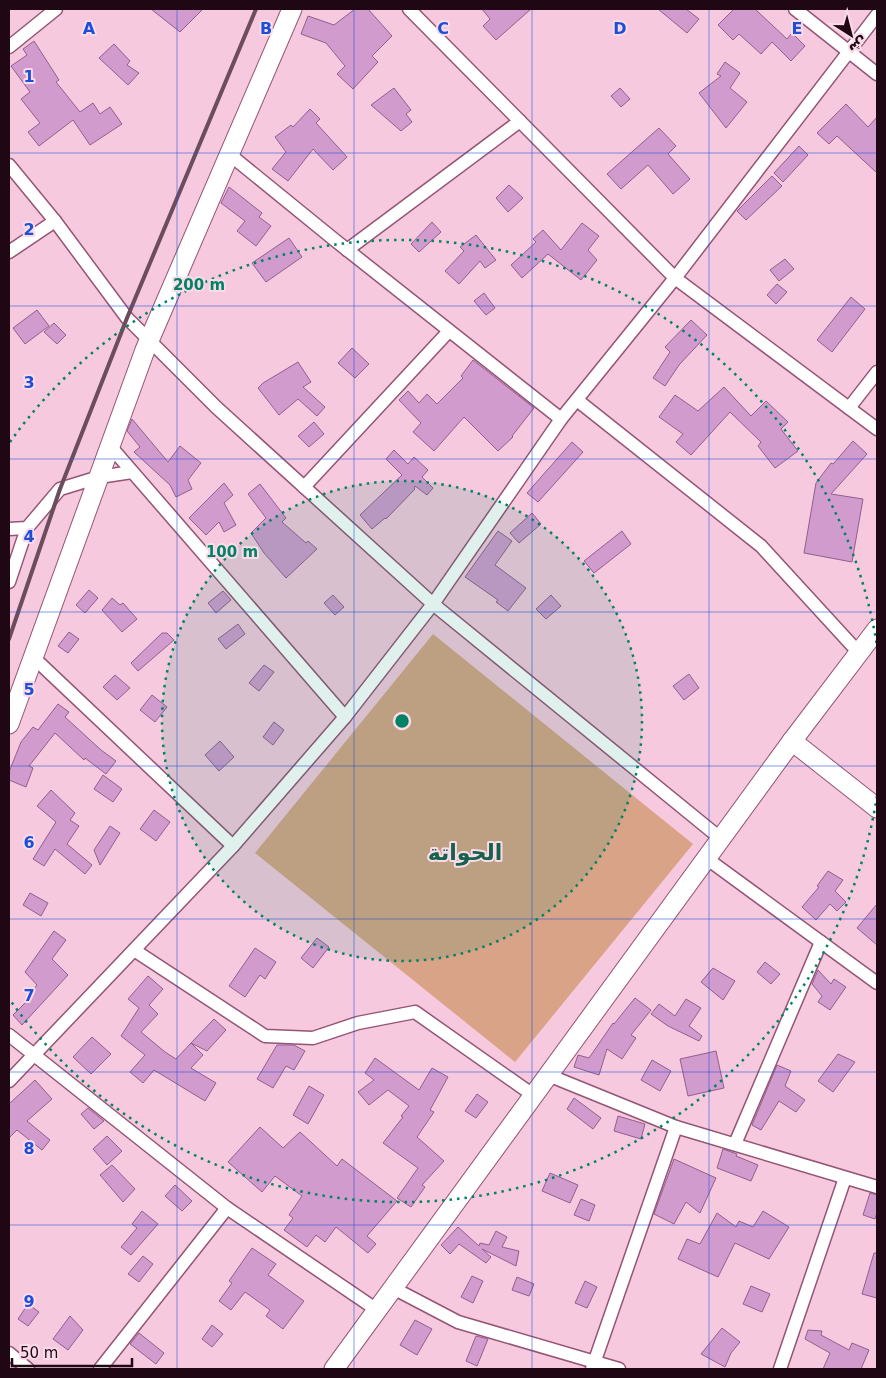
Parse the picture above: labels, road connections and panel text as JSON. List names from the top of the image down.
{
  "districts": ["الحواتة"],
  "scale_bar": "50 m",
  "north": "bottom right",
  "grid": {
    "columns": [
      "A",
      "B",
      "C",
      "D",
      "E"
    ],
    "rows": [
      "1",
      "2",
      "3",
      "4",
      "5",
      "6",
      "7",
      "8",
      "9"
    ]
  },
  "rings": ["200 m", "100 m"]
}
